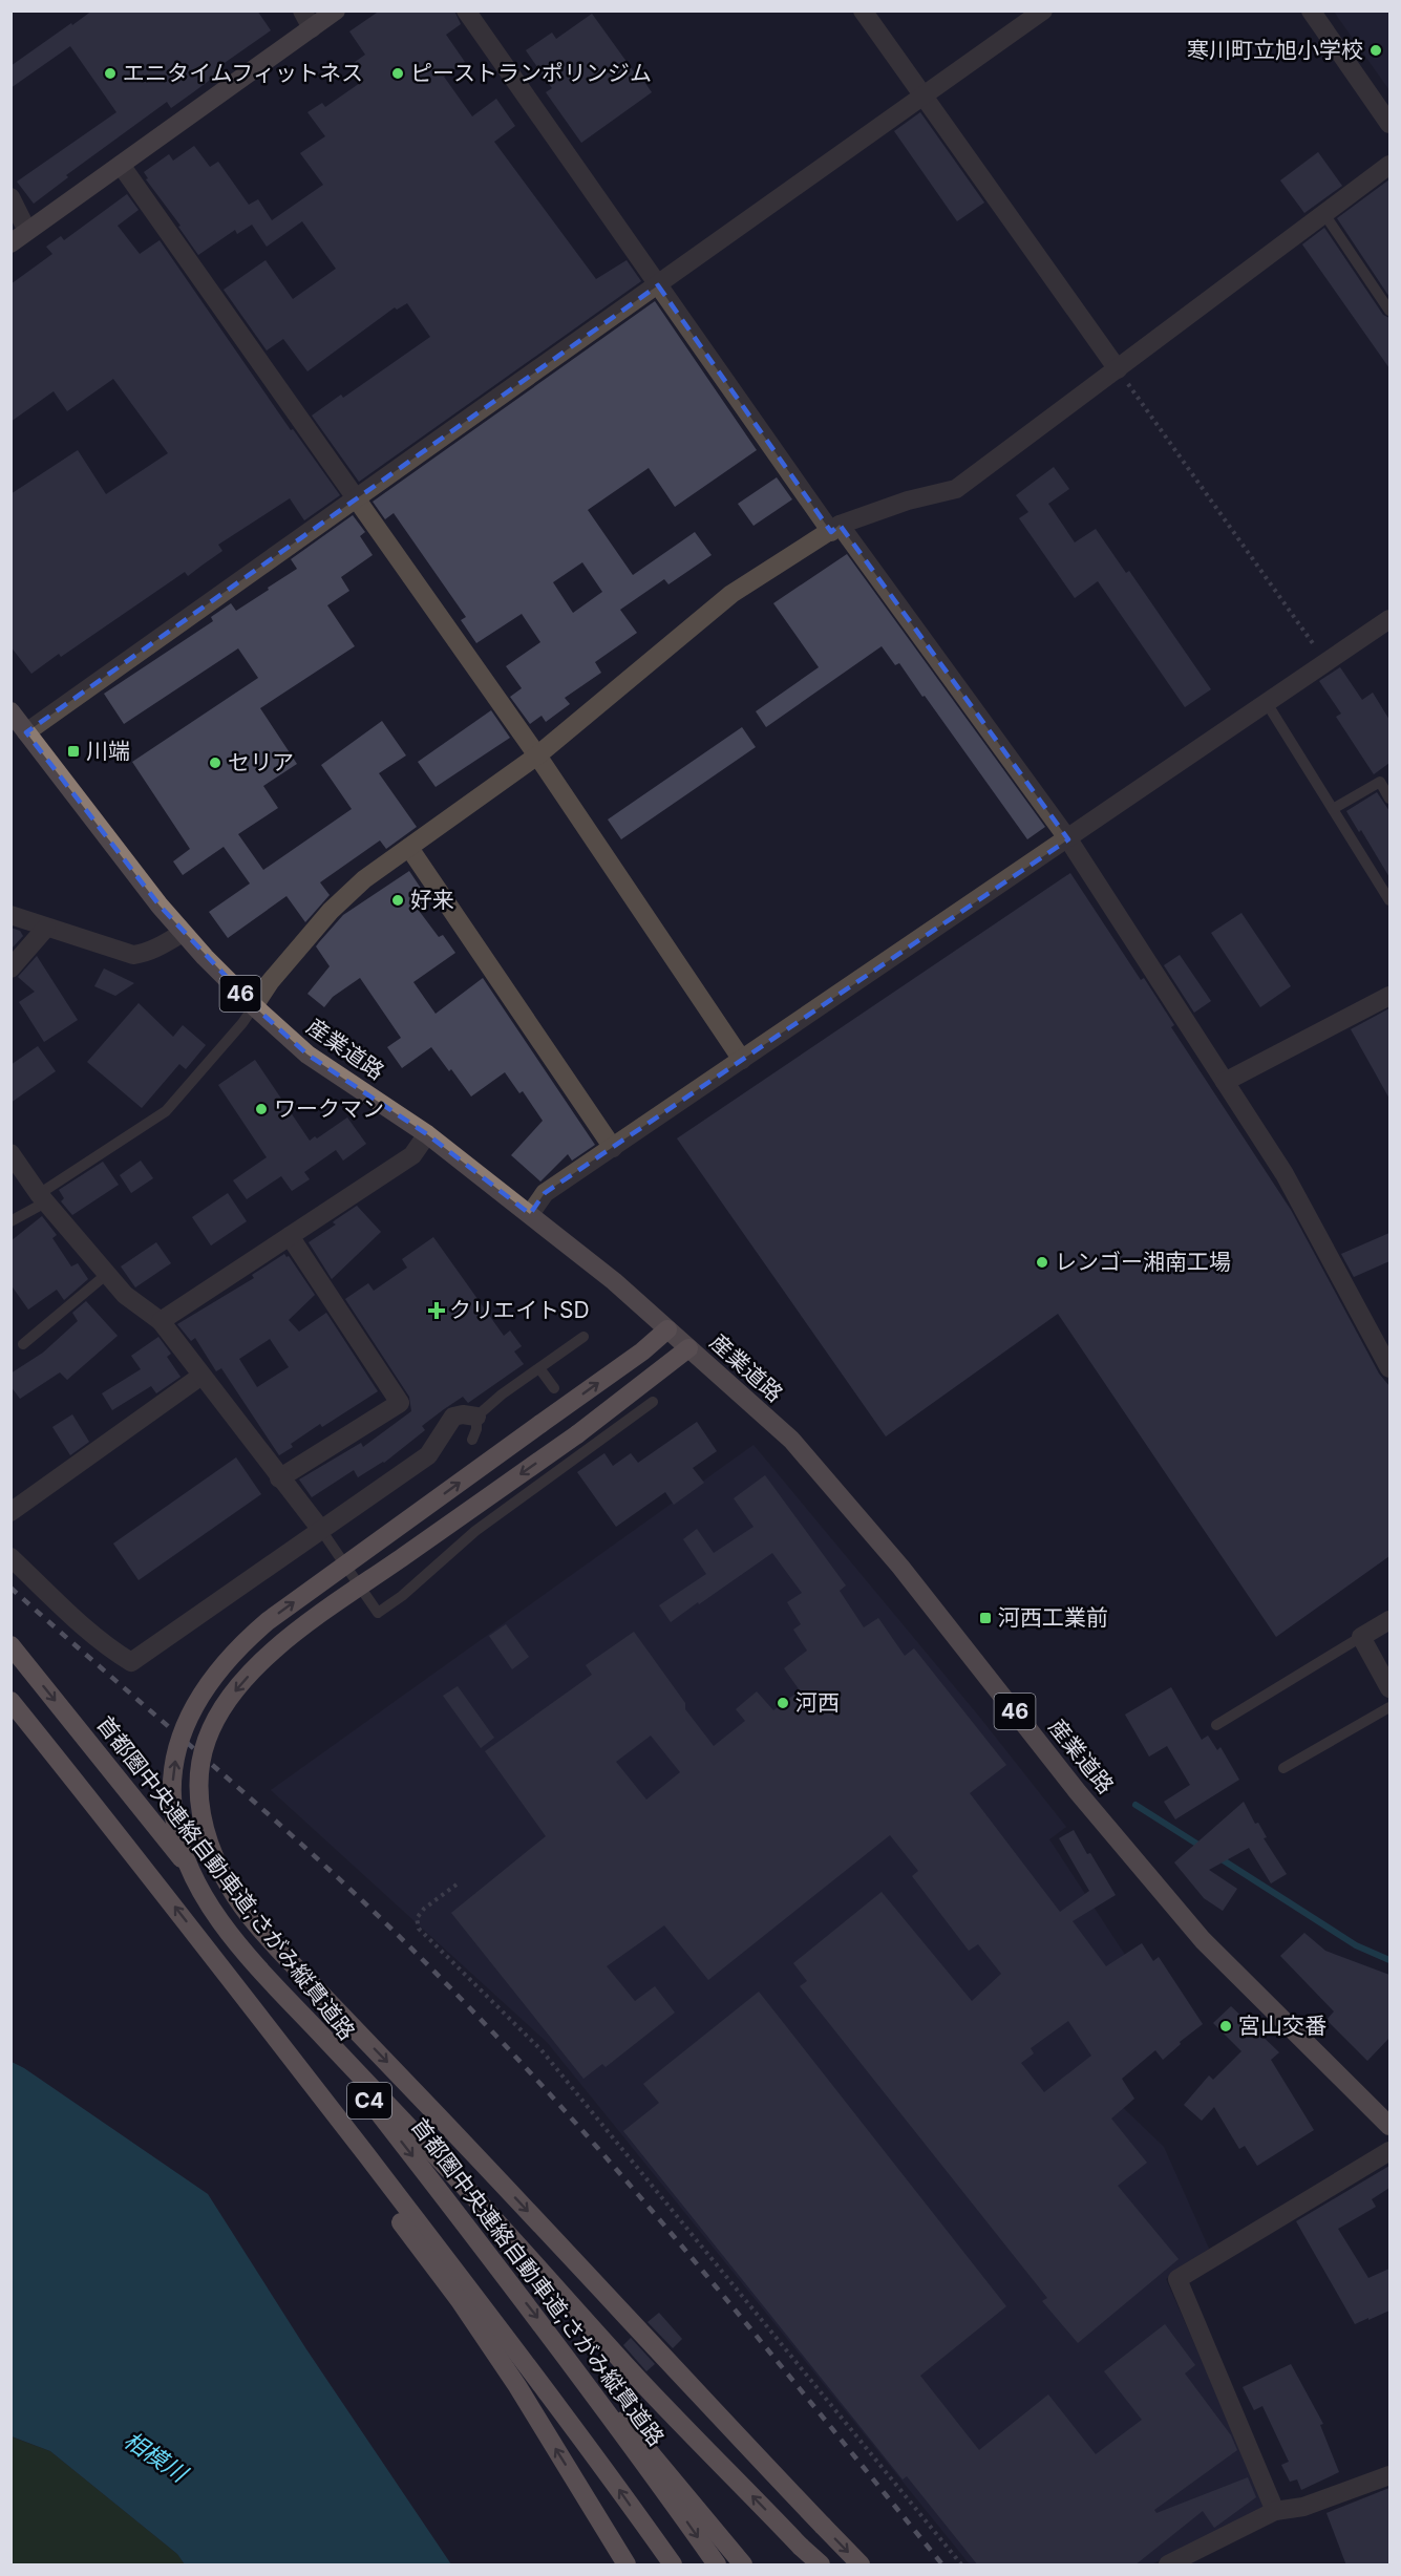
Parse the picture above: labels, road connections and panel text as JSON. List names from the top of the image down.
{
  "streets": {
    "highway": ["首都圏中央連絡自動車道;さがみ縦貫道路", "C4"],
    "main road": ["46", "産業道路"]
  },
  "water": ["相模川"],
  "places": {
    "other": [
      "寒川町立旭小学校",
      "エニタイムフィットネス",
      "ピーストランポリンジム",
      "セリア",
      "好来",
      "ワークマン",
      "レンゴー湘南工場",
      "河西",
      "宮山交番"
    ],
    "transit": ["川端", "河西工業前"],
    "health": ["クリエイトSD"]
  }
}
